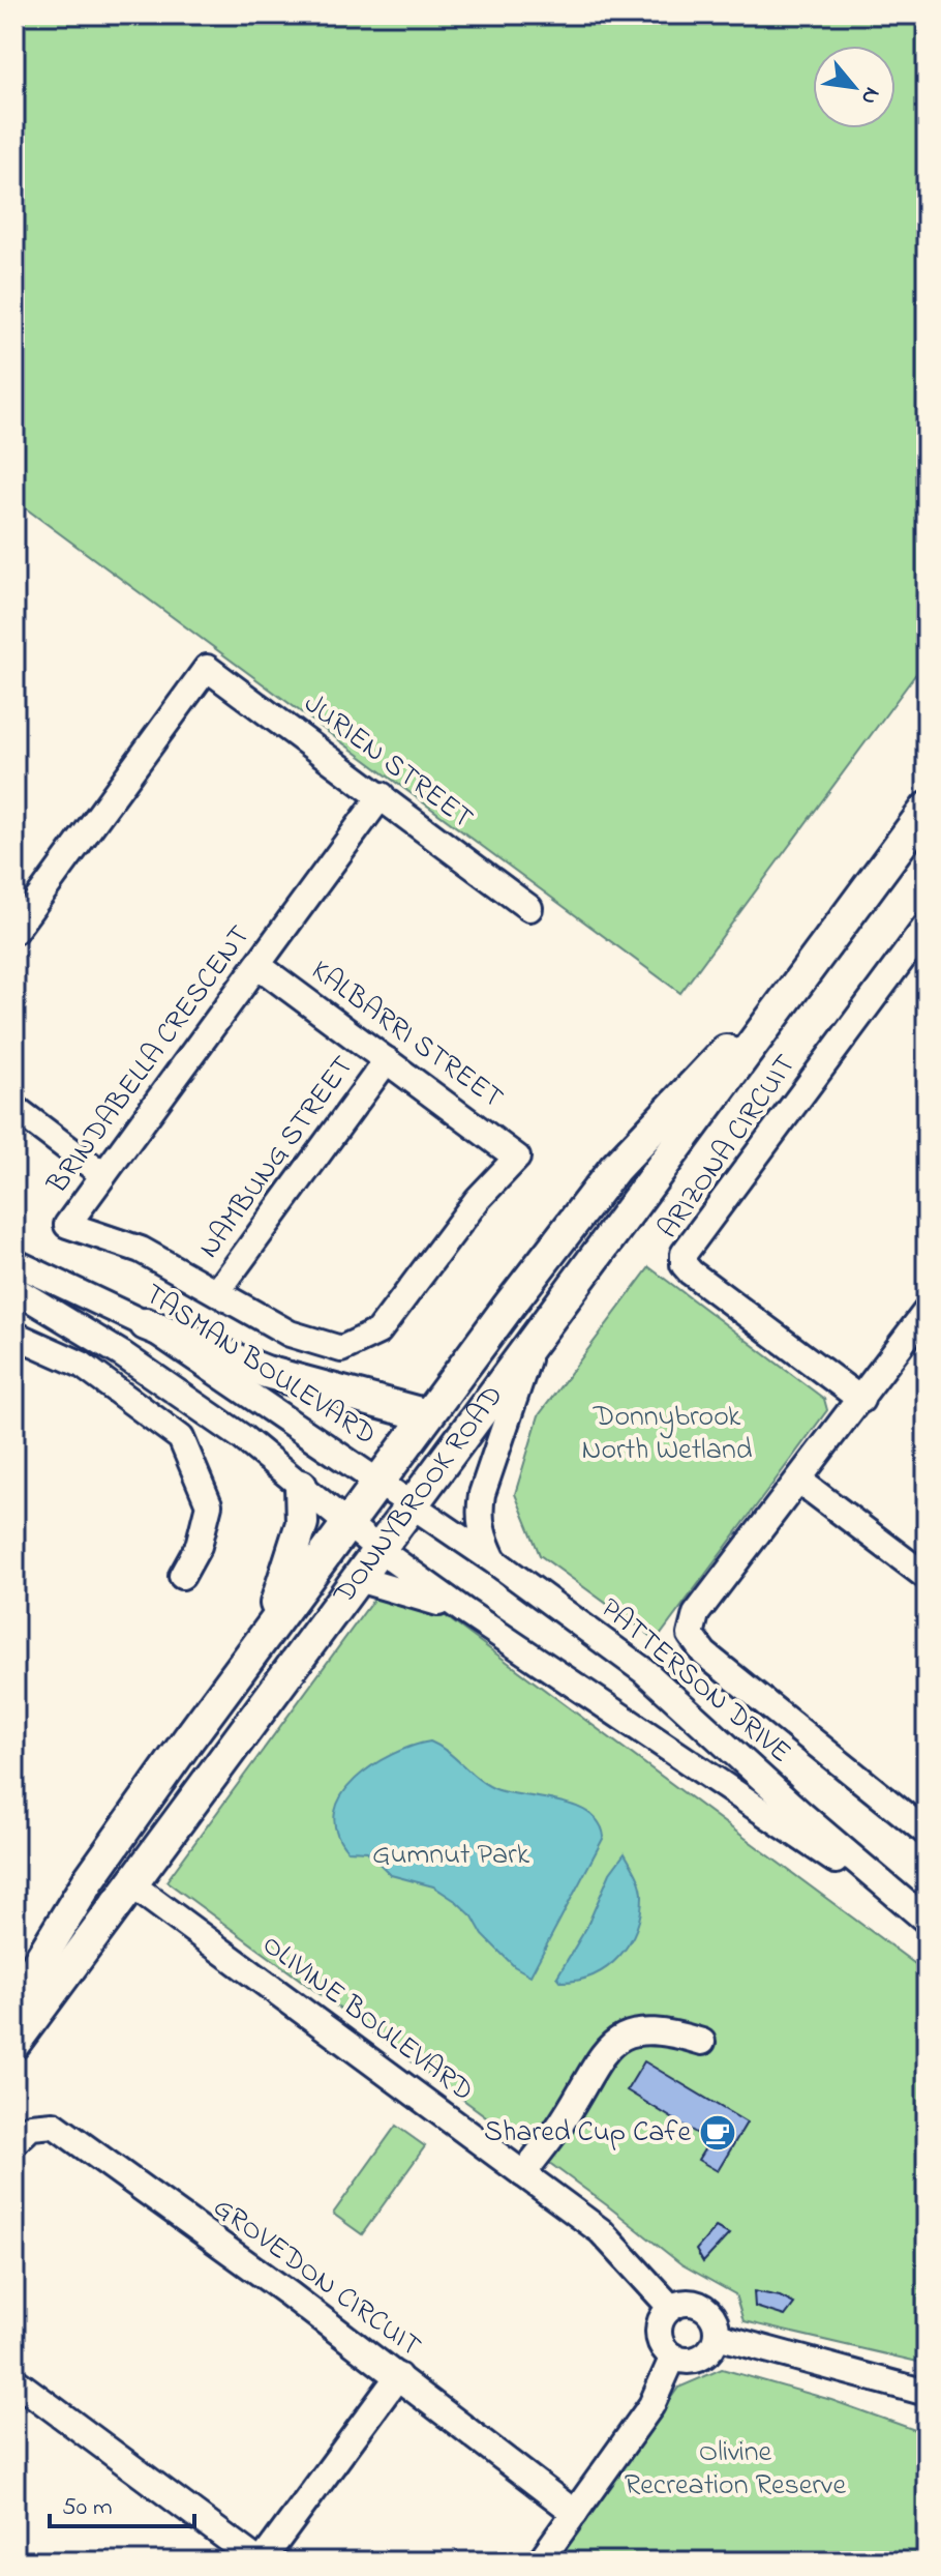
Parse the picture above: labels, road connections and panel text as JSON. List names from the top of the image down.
{
  "streets": {
    "main road": ["DONNYBROOK ROAD"],
    "street": [
      "JURIEN STREET",
      "KALBARRI STREET",
      "BRINDABELLA CRESCENT",
      "ARIZONA CIRCUIT",
      "NAMBUNG STREET",
      "TASMAN BOULEVARD",
      "PATTERSON DRIVE",
      "OLIVINE BOULEVARD",
      "GROVEDON CIRCUIT"
    ]
  },
  "crossings": [
    ["JURIEN STREET", "BRINDABELLA CRESCENT"],
    ["KALBARRI STREET", "BRINDABELLA CRESCENT"],
    ["KALBARRI STREET", "NAMBUNG STREET"],
    ["BRINDABELLA CRESCENT", "NAMBUNG STREET"],
    ["TASMAN BOULEVARD", "DONNYBROOK ROAD"],
    ["TASMAN BOULEVARD", "PATTERSON DRIVE"],
    ["DONNYBROOK ROAD", "PATTERSON DRIVE"],
    ["DONNYBROOK ROAD", "OLIVINE BOULEVARD"]
  ],
  "parks": ["Donnybrook North Wetland", "Gumnut Park", "Olivine Recreation Reserve"],
  "places": {
    "cafe": ["Shared Cup Cafe"]
  },
  "scale_bar": "50 m",
  "north": "bottom right"
}
